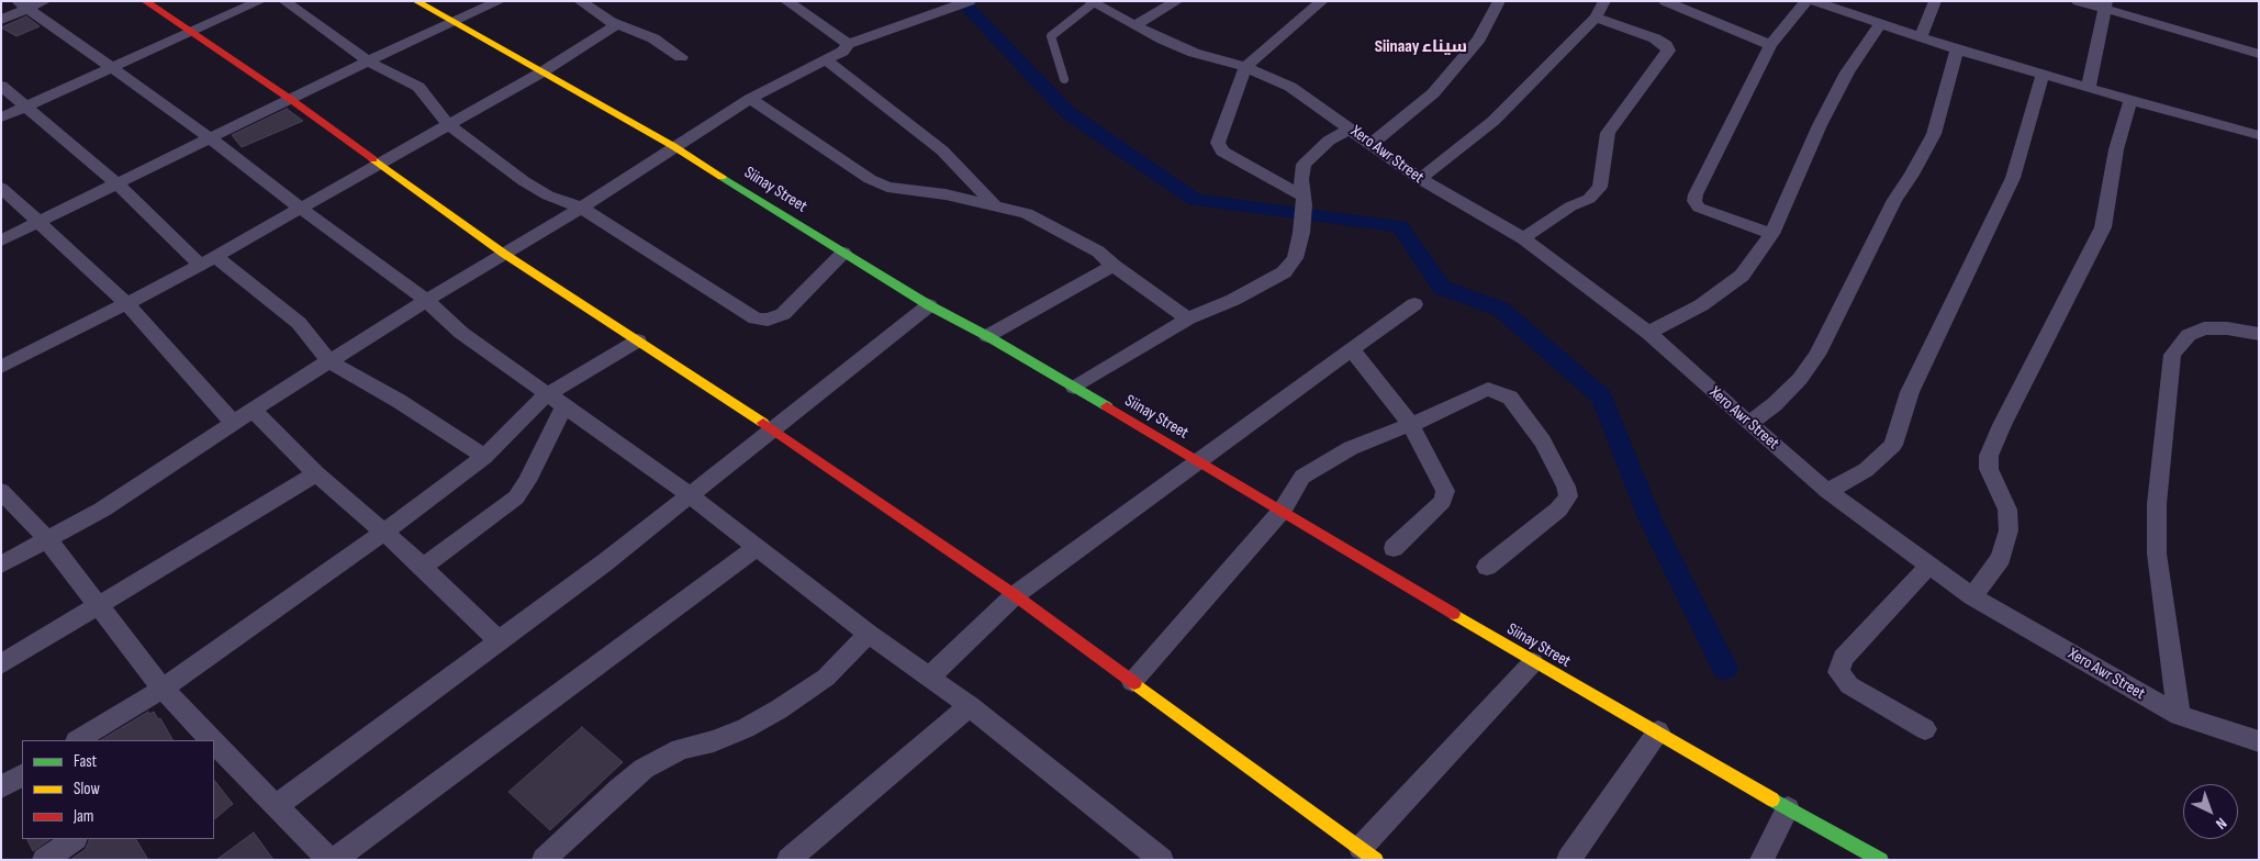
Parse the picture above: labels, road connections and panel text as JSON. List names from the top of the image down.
{
  "streets": {
    "street": ["Xero Awr Street", "Siinay Street"]
  },
  "districts": ["Siinaay سيناء"],
  "legend": ["Fast", "Slow", "Jam"],
  "north": "bottom right"
}
